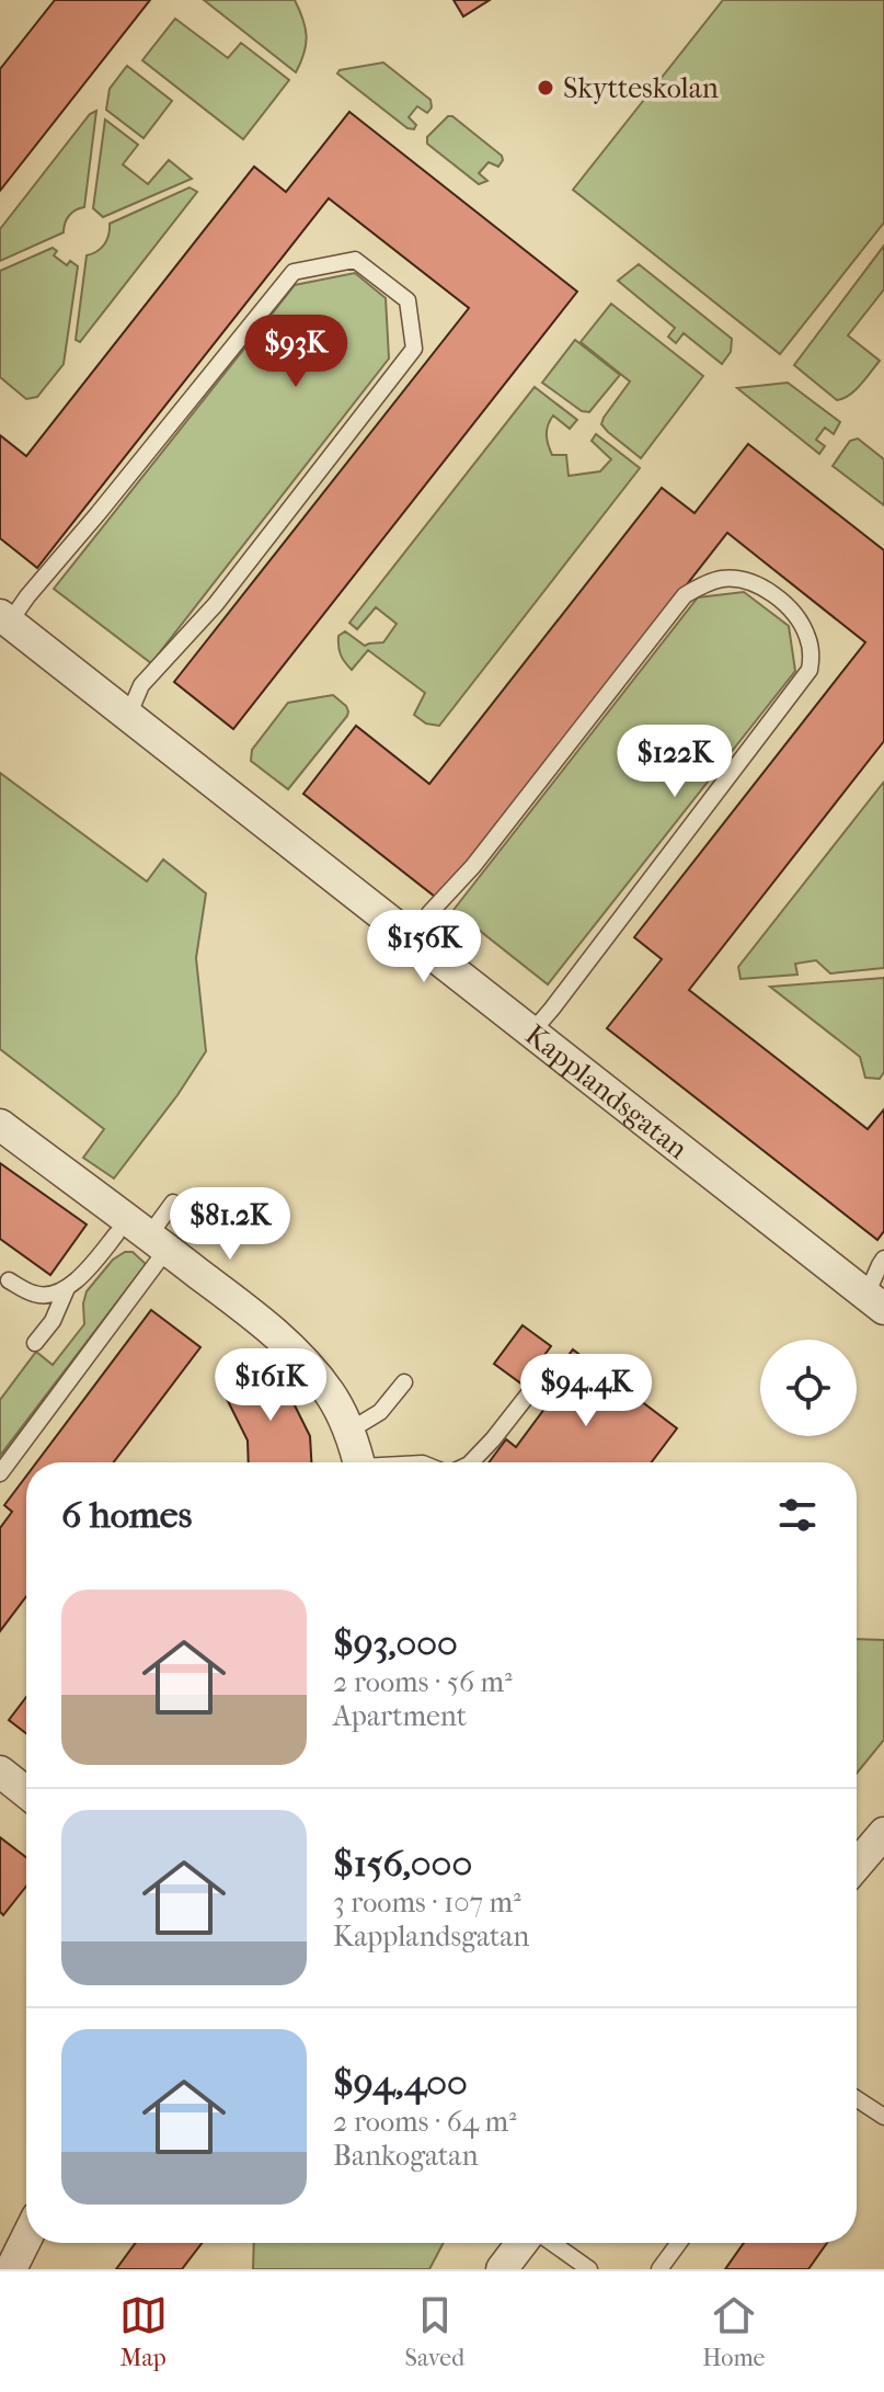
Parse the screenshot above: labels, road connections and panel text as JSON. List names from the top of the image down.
{
  "streets": {
    "street": ["Kapplandsgatan"]
  },
  "places": ["Skytteskolan"],
  "page": {
    "price": [
      "$93K",
      "$122K",
      "$156K",
      "$81.2K",
      "$161K",
      "$94.4K"
    ],
    "heading": "6 homes",
    "list": [
      {
        "name": "$93,000",
        "note": "2 rooms · 56 m² · Apartment"
      },
      {
        "name": "$156,000",
        "note": "3 rooms · 107 m² · Kapplandsgatan"
      },
      {
        "name": "$94,400",
        "note": "2 rooms · 64 m² · Bankogatan"
      }
    ],
    "tabs": ["Map", "Saved", "Home"]
  }
}
